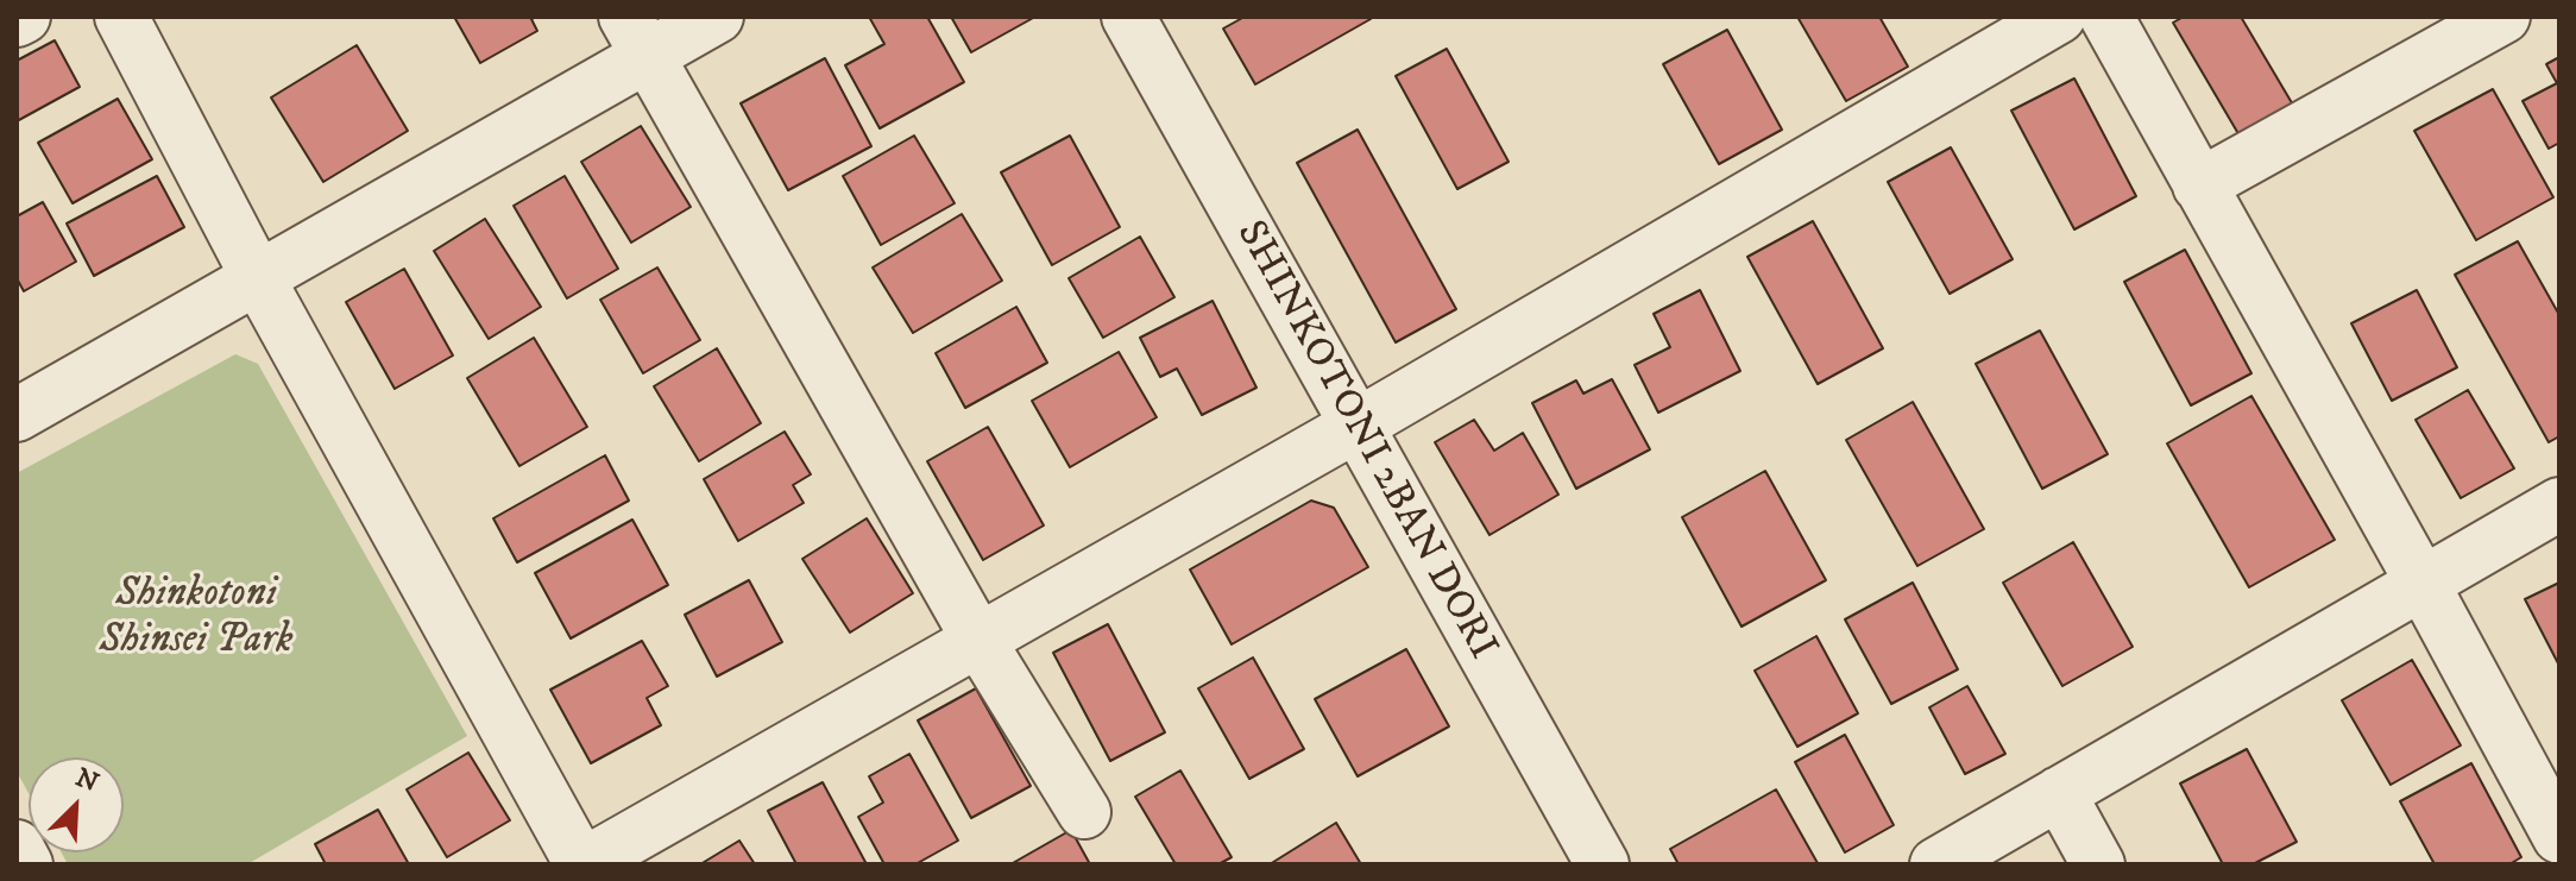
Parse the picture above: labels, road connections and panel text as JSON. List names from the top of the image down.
{
  "streets": {
    "street": ["SHINKOTONI 2BAN DORI"]
  },
  "parks": ["Shinkotoni Shinsei Park"],
  "north": "top right"
}
